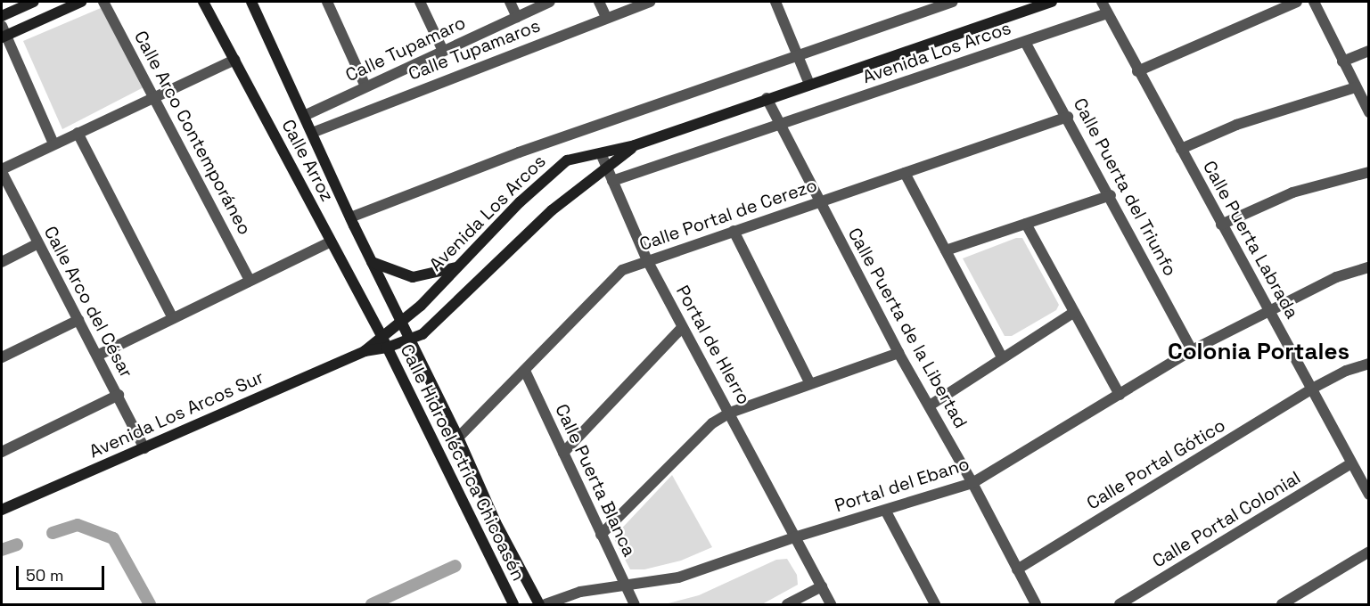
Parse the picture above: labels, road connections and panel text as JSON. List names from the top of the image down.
{
  "streets": {
    "main road": [
      "Avenida Los Arcos",
      "Calle Arroz",
      "Avenida Los Arcos Sur",
      "Calle Hidroeléctrica Chicoasén"
    ],
    "street": [
      "Calle Tupamaro",
      "Calle Tupamaros",
      "Calle Arco Contemporáneo",
      "Calle Puerta del Triunfo",
      "Calle Portal de Cerezo",
      "Calle Puerta Labrada",
      "Calle Arco del César",
      "Calle Puerta de la Libertad",
      "Portal de HIerro",
      "Calle Portal Gótico",
      "Calle Puerta Blanca",
      "Portal del Ebano",
      "Calle Portal Colonial"
    ]
  },
  "crossings": [
    ["Calle Tupamaro", "Calle Arroz"],
    ["Calle Tupamaros", "Calle Arroz"],
    ["Avenida Los Arcos", "Calle Arroz"],
    ["Avenida Los Arcos", "Calle Puerta del Triunfo"],
    ["Avenida Los Arcos", "Calle Puerta Labrada"],
    ["Avenida Los Arcos", "Calle Puerta de la Libertad"],
    ["Avenida Los Arcos", "Portal de HIerro"],
    ["Avenida Los Arcos", "Avenida Los Arcos Sur"],
    ["Avenida Los Arcos", "Calle Hidroeléctrica Chicoasén"],
    ["Calle Arroz", "Avenida Los Arcos Sur"],
    ["Calle Arroz", "Calle Hidroeléctrica Chicoasén"],
    ["Calle Puerta del Triunfo", "Calle Portal de Cerezo"],
    ["Calle Puerta del Triunfo", "Portal del Ebano"],
    ["Calle Portal de Cerezo", "Calle Puerta de la Libertad"],
    ["Calle Portal de Cerezo", "Portal de HIerro"],
    ["Calle Portal de Cerezo", "Calle Hidroeléctrica Chicoasén"],
    ["Calle Portal de Cerezo", "Calle Puerta Blanca"],
    ["Calle Puerta Labrada", "Calle Portal Gótico"],
    ["Calle Puerta Labrada", "Portal del Ebano"],
    ["Calle Puerta Labrada", "Calle Portal Colonial"],
    ["Calle Arco del César", "Avenida Los Arcos Sur"],
    ["Calle Puerta de la Libertad", "Calle Portal Gótico"],
    ["Calle Puerta de la Libertad", "Portal del Ebano"],
    ["Portal de HIerro", "Portal del Ebano"],
    ["Avenida Los Arcos Sur", "Calle Hidroeléctrica Chicoasén"],
    ["Calle Puerta Blanca", "Portal del Ebano"]
  ],
  "districts": ["Colonia Portales"],
  "scale_bar": "50 m"
}
